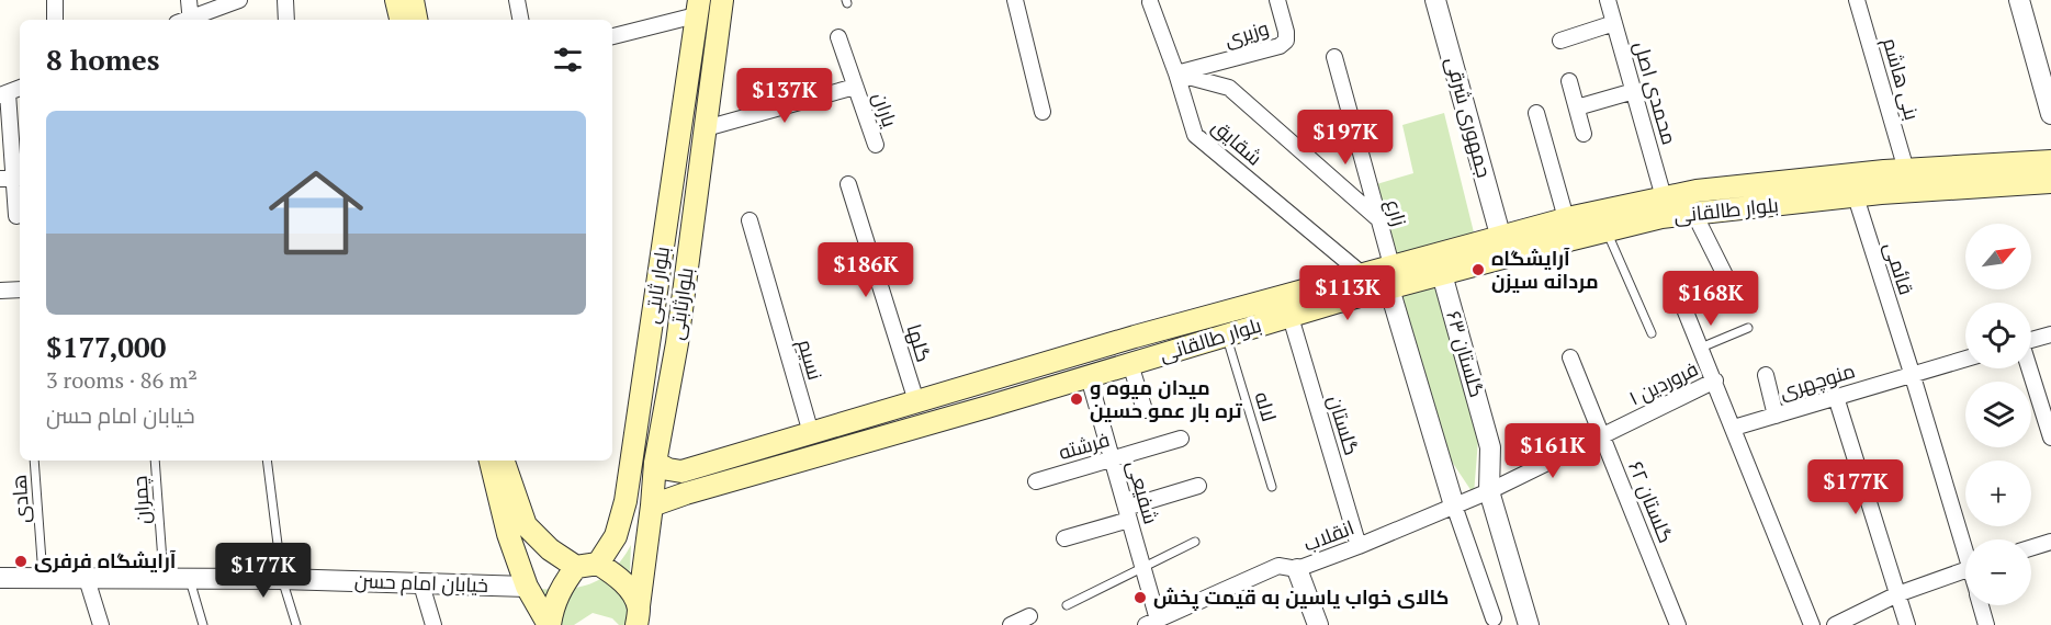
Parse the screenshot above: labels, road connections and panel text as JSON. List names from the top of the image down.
{
  "streets": {
    "main road": ["بلوار طالقانی", "بلوار ثابتی", "بلوارثابتی"],
    "street": [
      "وزیری",
      "بنی هاشم",
      "محمدی اصل",
      "یاران",
      "جمهوری شرقی",
      "شقایق",
      "زارع",
      "قائمی",
      "گلها",
      "گلستان ۶۳",
      "نسیم",
      "منوچهری",
      "فروردین ۱",
      "گلستان",
      "فرشته",
      "شفیعی",
      "گلستان ۶۲",
      "انقلاب",
      "خیابان امام حسن"
    ],
    "lane": ["لاله", "هادی", "چمران"]
  },
  "crossings": [
    ["وزیری", "شقایق"],
    ["بنی هاشم", "بلوار طالقانی"],
    ["محمدی اصل", "بلوار طالقانی"],
    ["یاران", "بلوارثابتی"],
    ["جمهوری شرقی", "بلوار طالقانی"],
    ["شقایق", "بلوار طالقانی"],
    ["شقایق", "زارع"],
    ["بلوار طالقانی", "زارع"],
    ["بلوار طالقانی", "قائمی"],
    ["بلوار طالقانی", "بلوارثابتی"],
    ["بلوار طالقانی", "گلها"],
    ["بلوار طالقانی", "گلستان ۶۳"],
    ["بلوار طالقانی", "نسیم"],
    ["بلوار طالقانی", "لاله"],
    ["بلوار طالقانی", "گلستان"],
    ["بلوار طالقانی", "شفیعی"],
    ["قائمی", "منوچهری"],
    ["گلستان ۶۳", "فروردین ۱"],
    ["گلستان ۶۳", "انقلاب"],
    ["فروردین ۱", "گلستان ۶۲"],
    ["فروردین ۱", "انقلاب"],
    ["گلستان", "انقلاب"],
    ["فرشته", "شفیعی"],
    ["شفیعی", "انقلاب"],
    ["هادی", "خیابان امام حسن"],
    ["چمران", "خیابان امام حسن"]
  ],
  "places": [
    "آرایشگاه مردانه سیزن",
    "میدان میوه و تره بار عمو حسین",
    "آرایشگاه فرفری",
    "کالای خواب یاسین به قیمت پخش"
  ],
  "north": "top right",
  "page": {
    "heading": "8 homes",
    "price": [
      "$137K",
      "$197K",
      "$186K",
      "$113K",
      "$168K",
      "$161K",
      "$177K",
      "$177K"
    ],
    "list": [
      {
        "name": "$177,000",
        "note": "3 rooms · 86 m² · خیابان امام حسن"
      }
    ],
    "map_buttons": ["+", "−"]
  }
}
